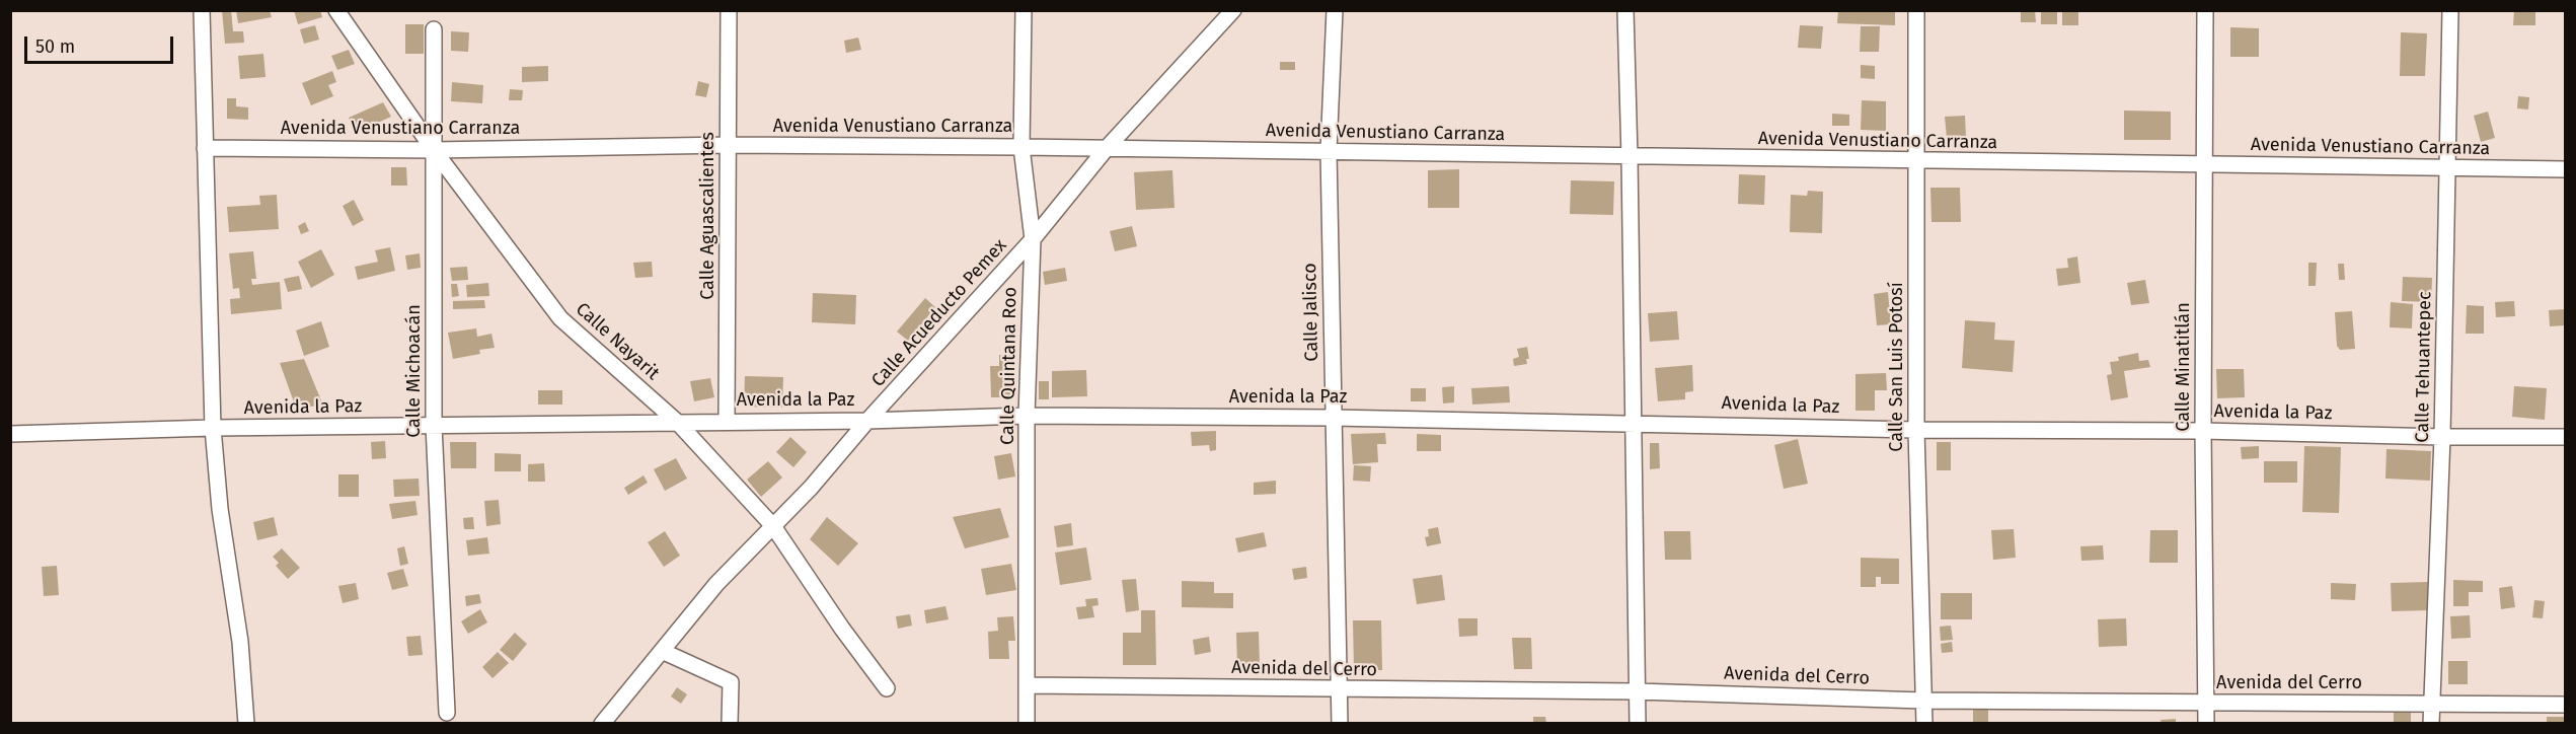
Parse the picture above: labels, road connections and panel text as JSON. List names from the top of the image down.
{
  "streets": {
    "street": [
      "Avenida Venustiano Carranza",
      "Calle Aguascalientes",
      "Calle Jalisco",
      "Calle Acueducto Pemex",
      "Calle Nayarit",
      "Calle Quintana Roo",
      "Calle San Luis Potosí",
      "Calle Minatitlán",
      "Calle Tehuantepec",
      "Calle Michoacán",
      "Avenida la Paz",
      "Avenida del Cerro"
    ]
  },
  "crossings": [
    ["Avenida Venustiano Carranza", "Calle Aguascalientes"],
    ["Avenida Venustiano Carranza", "Calle Jalisco"],
    ["Avenida Venustiano Carranza", "Calle Acueducto Pemex"],
    ["Avenida Venustiano Carranza", "Calle Nayarit"],
    ["Avenida Venustiano Carranza", "Calle Quintana Roo"],
    ["Avenida Venustiano Carranza", "Calle San Luis Potosí"],
    ["Avenida Venustiano Carranza", "Calle Minatitlán"],
    ["Avenida Venustiano Carranza", "Calle Tehuantepec"],
    ["Avenida Venustiano Carranza", "Calle Michoacán"],
    ["Calle Aguascalientes", "Avenida la Paz"],
    ["Calle Jalisco", "Avenida la Paz"],
    ["Calle Jalisco", "Avenida del Cerro"],
    ["Calle Acueducto Pemex", "Calle Nayarit"],
    ["Calle Acueducto Pemex", "Calle Quintana Roo"],
    ["Calle Acueducto Pemex", "Avenida la Paz"],
    ["Calle Nayarit", "Calle Michoacán"],
    ["Calle Nayarit", "Avenida la Paz"],
    ["Calle Quintana Roo", "Avenida la Paz"],
    ["Calle Quintana Roo", "Avenida del Cerro"],
    ["Calle San Luis Potosí", "Avenida la Paz"],
    ["Calle San Luis Potosí", "Avenida del Cerro"],
    ["Calle Minatitlán", "Avenida la Paz"],
    ["Calle Minatitlán", "Avenida del Cerro"],
    ["Calle Tehuantepec", "Avenida la Paz"],
    ["Calle Tehuantepec", "Avenida del Cerro"],
    ["Calle Michoacán", "Avenida la Paz"]
  ],
  "scale_bar": "50 m"
}
